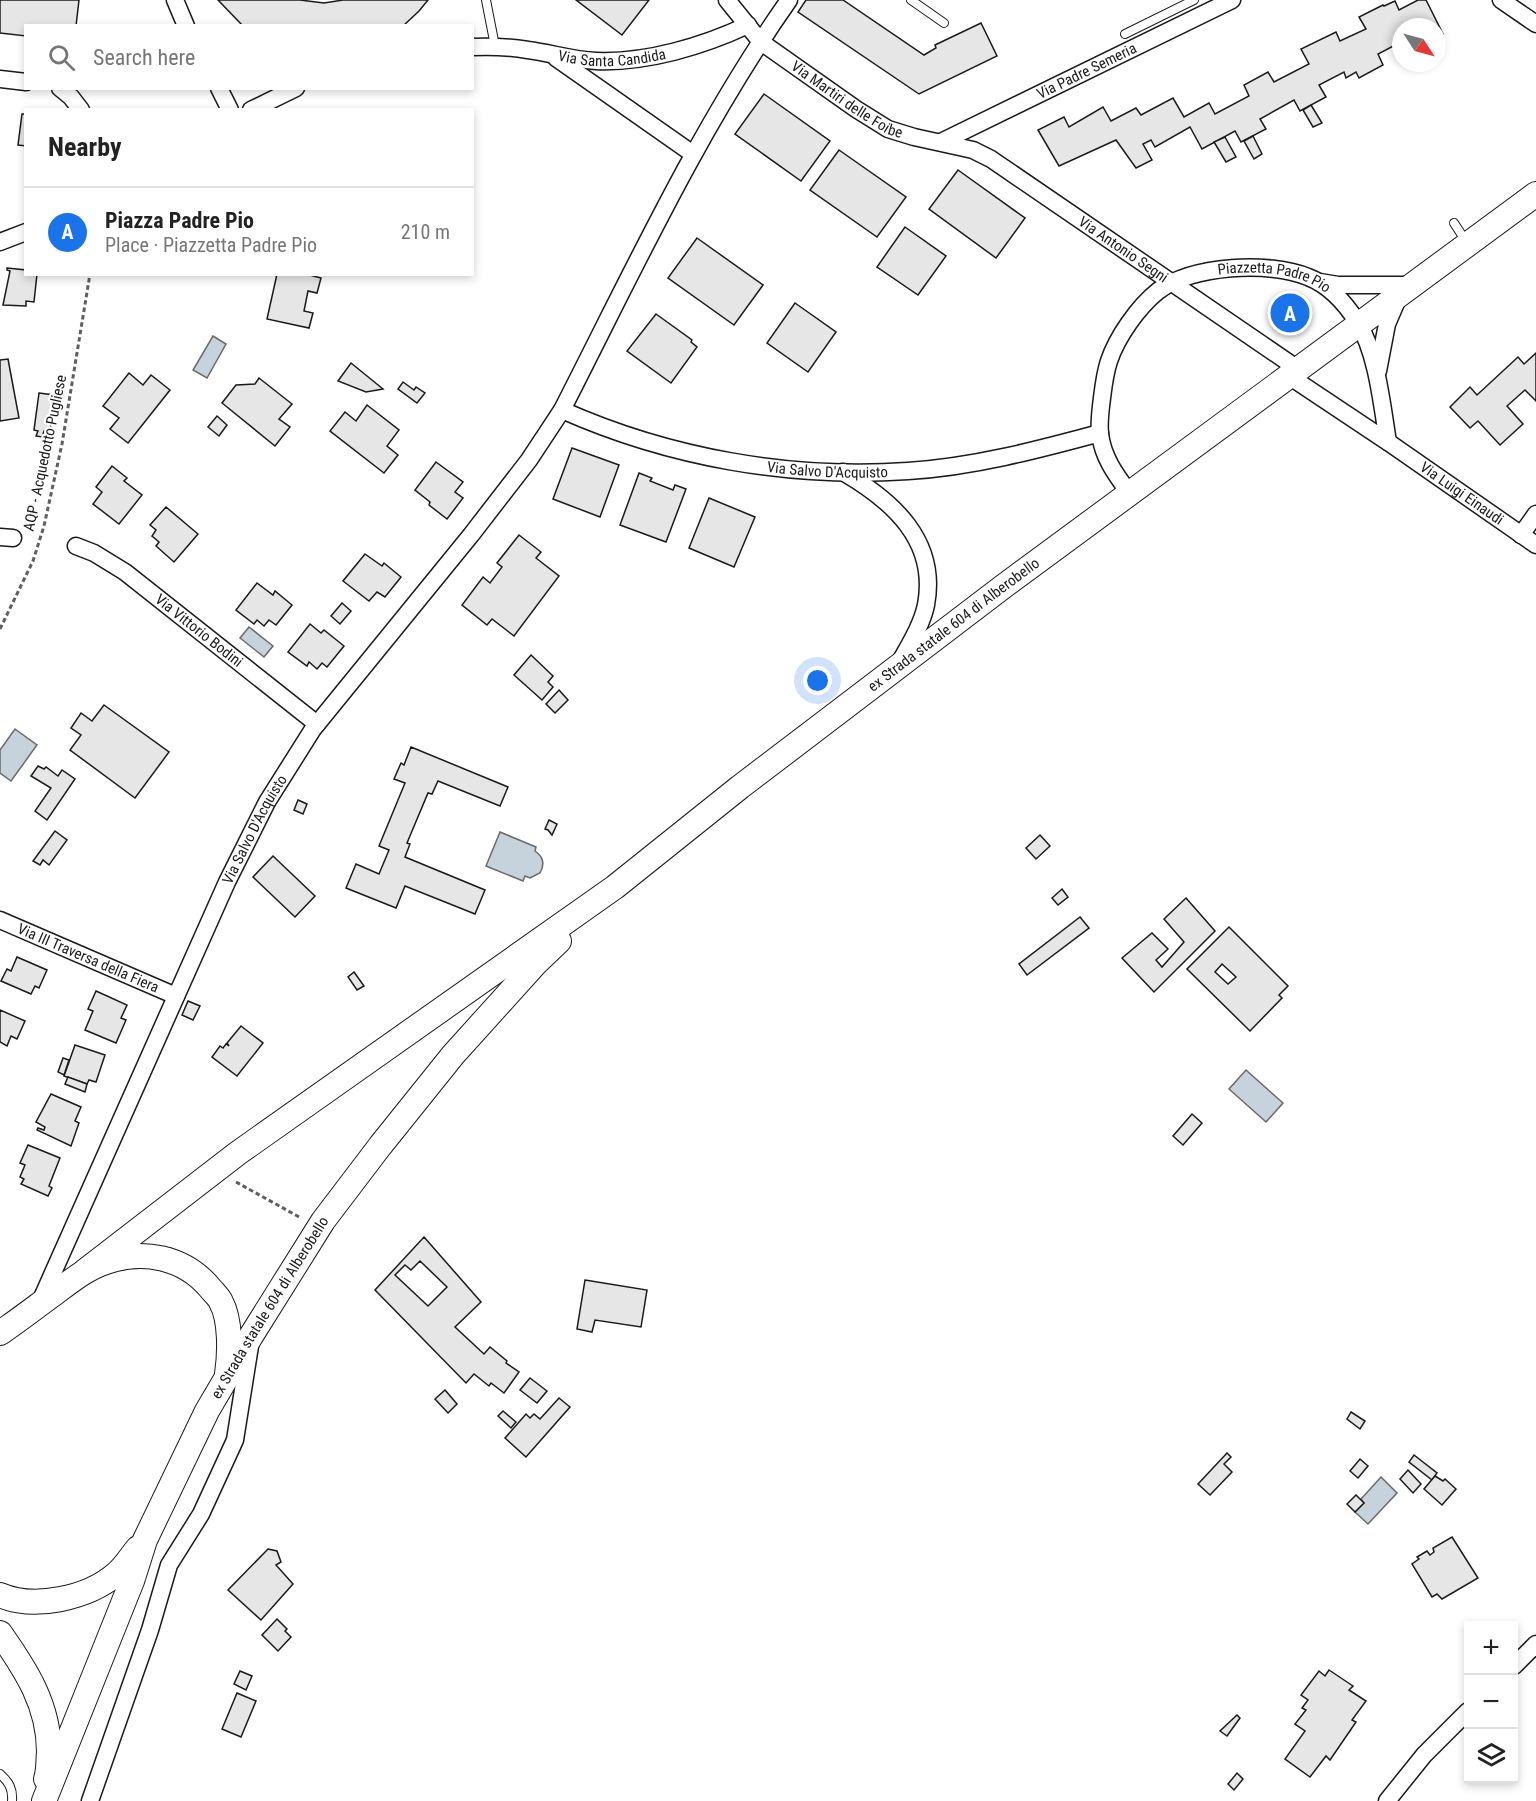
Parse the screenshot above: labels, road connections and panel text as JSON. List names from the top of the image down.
{
  "streets": {
    "main road": ["ex Strada statale 604 di Alberobello"],
    "street": [
      "Via Santa Candida",
      "Via Padre Semeria",
      "Via Martiri delle Foibe",
      "Via Antonio Segni",
      "Piazzetta Padre Pio",
      "Via Salvo D'Acquisto",
      "Via Luigi Einaudi",
      "Via Vittorio Bodini",
      "Via III Traversa della Fiera"
    ],
    "path": ["AQP - Acquedotto Pugliese"]
  },
  "crossings": [
    ["Via Santa Candida", "Via Martiri delle Foibe"],
    ["Via Padre Semeria", "Via Martiri delle Foibe"],
    ["Via Padre Semeria", "Via Antonio Segni"],
    ["Via Martiri delle Foibe", "Via Antonio Segni"],
    ["Via Martiri delle Foibe", "Via Salvo D'Acquisto"],
    ["Via Antonio Segni", "Piazzetta Padre Pio"],
    ["Via Antonio Segni", "Via Luigi Einaudi"],
    ["Via Antonio Segni", "ex Strada statale 604 di Alberobello"],
    ["Piazzetta Padre Pio", "ex Strada statale 604 di Alberobello"],
    ["Via Salvo D'Acquisto", "Via Vittorio Bodini"],
    ["Via Salvo D'Acquisto", "Via III Traversa della Fiera"],
    ["Via Luigi Einaudi", "ex Strada statale 604 di Alberobello"]
  ],
  "north": "bottom right",
  "page": {
    "search": "Search here",
    "heading": "Nearby",
    "list": [
      {
        "mark": "A",
        "name": "Piazza Padre Pio",
        "note": "Place · Piazzetta Padre Pio",
        "value": "210 m"
      }
    ],
    "pins": "A",
    "map_buttons": ["+", "−"]
  }
}
